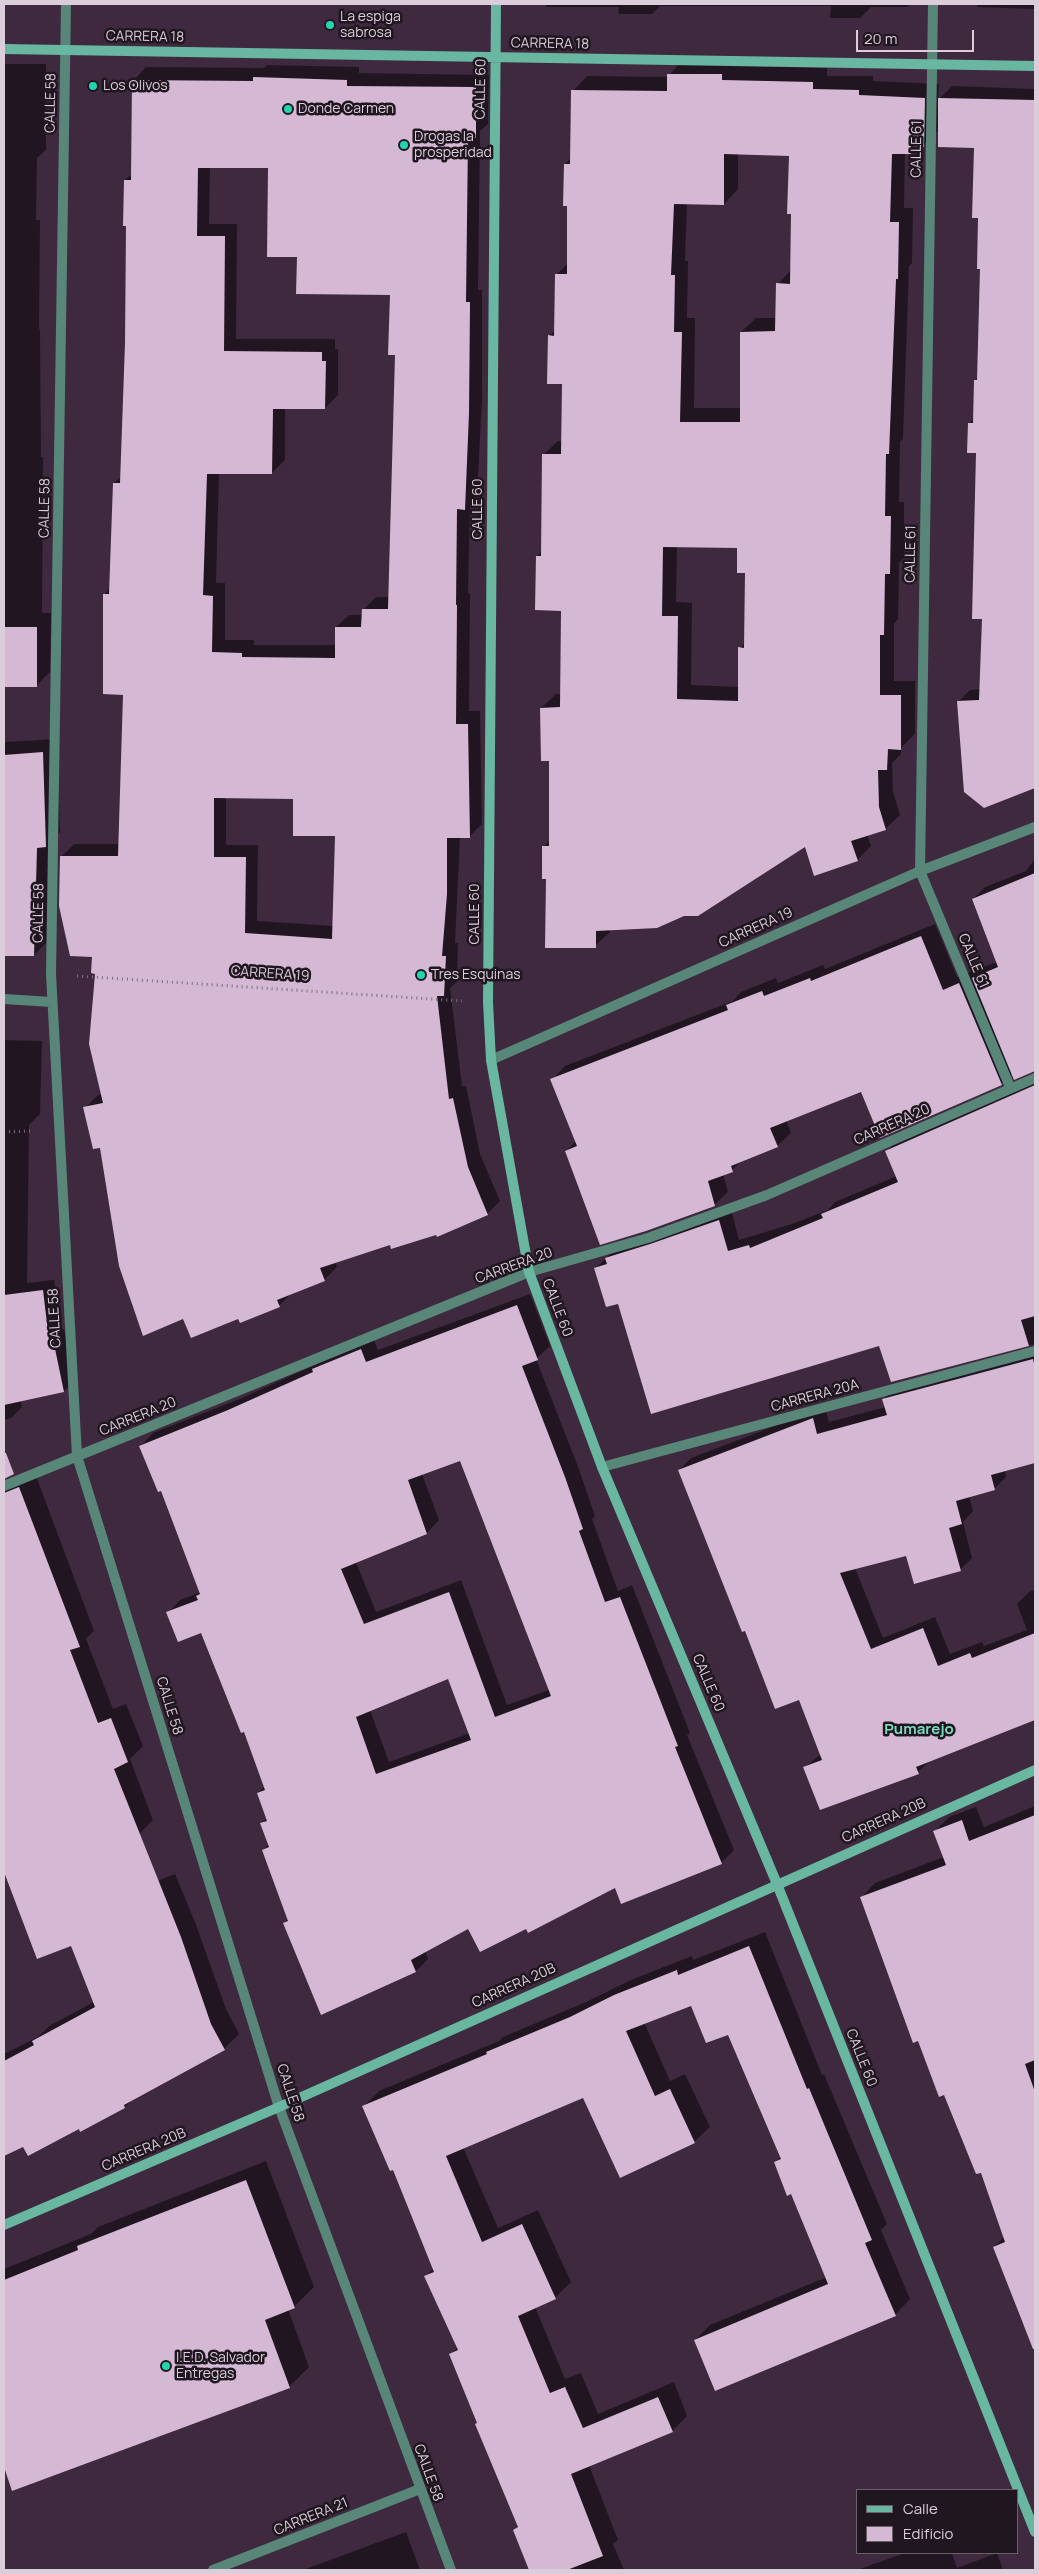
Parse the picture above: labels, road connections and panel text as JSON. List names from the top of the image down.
{
  "streets": {
    "street": [
      "CARRERA 18",
      "CALLE 60",
      "CALLE 58",
      "CALLE 61",
      "CARRERA 19",
      "CARRERA 20",
      "CARRERA 20A",
      "CARRERA 20B",
      "CARRERA 21"
    ]
  },
  "crossings": [
    ["CARRERA 18", "CALLE 60"],
    ["CARRERA 18", "CALLE 58"],
    ["CARRERA 18", "CALLE 61"],
    ["CALLE 60", "CARRERA 19"],
    ["CALLE 60", "CARRERA 20"],
    ["CALLE 60", "CARRERA 20A"],
    ["CALLE 60", "CARRERA 20B"],
    ["CALLE 58", "CARRERA 19"],
    ["CALLE 58", "CARRERA 20"],
    ["CALLE 58", "CARRERA 20B"],
    ["CALLE 58", "CARRERA 21"],
    ["CALLE 61", "CARRERA 19"],
    ["CALLE 61", "CARRERA 20"]
  ],
  "districts": ["Pumarejo"],
  "places": [
    "La espiga sabrosa",
    "Los Olivos",
    "Donde Carmen",
    "Drogas la prosperidad",
    "Tres Esquinas",
    "I.E.D. Salvador Entregas"
  ],
  "legend": ["Calle", "Edificio"],
  "scale_bar": "20 m"
}
